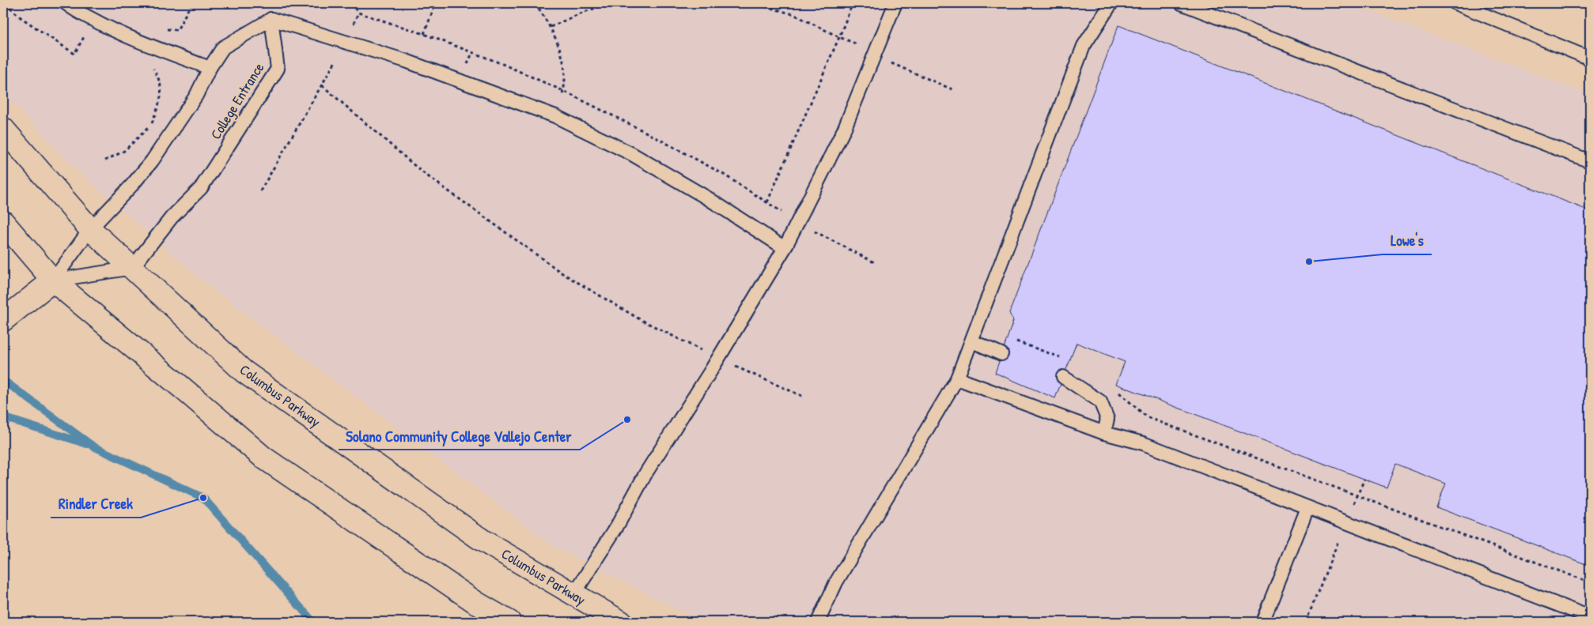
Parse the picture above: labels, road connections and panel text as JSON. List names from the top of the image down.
{
  "streets": {
    "main road": ["Columbus Parkway"],
    "lane": ["College Entrance"]
  },
  "crossings": [
    ["College Entrance", "Columbus Parkway"]
  ],
  "places": ["Lowe's", "Solano Community College Vallejo Center", "Rindler Creek"]
}
